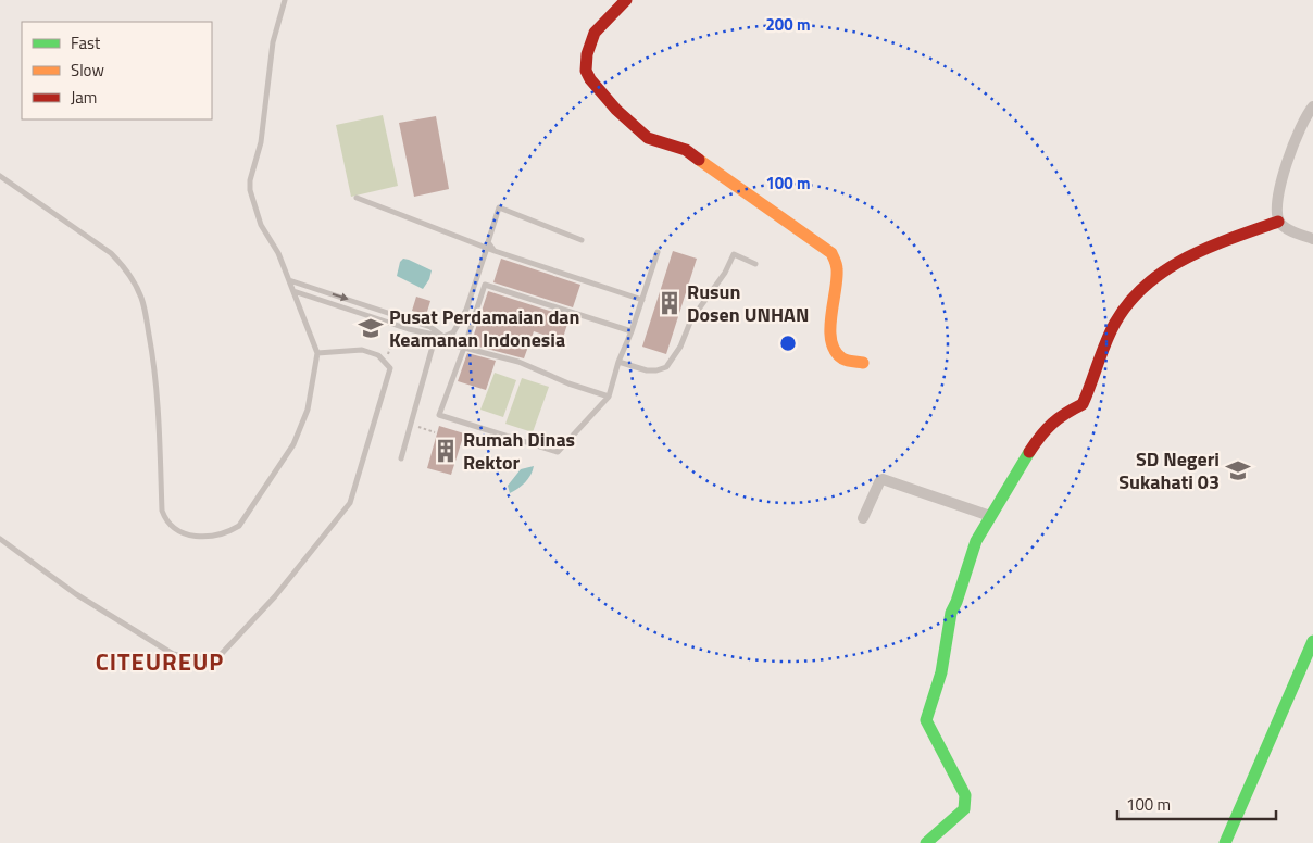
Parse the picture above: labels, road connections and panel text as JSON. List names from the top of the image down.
{
  "districts": ["CITEUREUP"],
  "places": {
    "building": ["Rusun Dosen UNHAN", "Rumah Dinas Rektor"],
    "school or university": ["Pusat Perdamaian dan Keamanan Indonesia", "SD Negeri Sukahati 03"]
  },
  "legend": ["Fast", "Slow", "Jam"],
  "scale_bar": "100 m",
  "rings": ["200 m", "100 m"]
}
